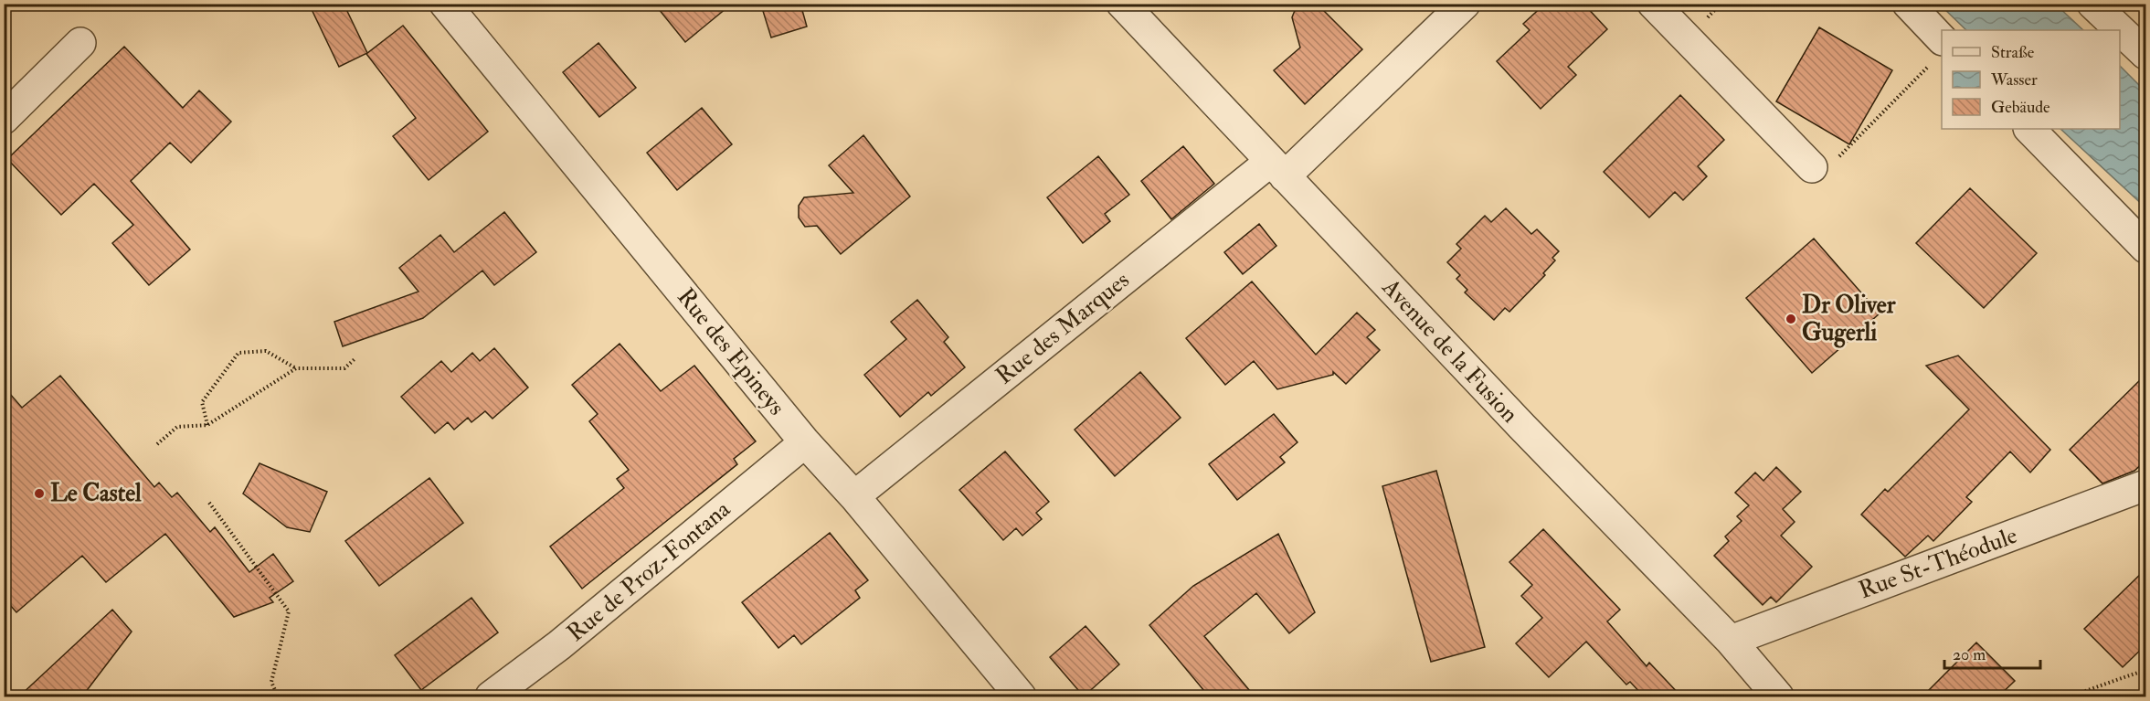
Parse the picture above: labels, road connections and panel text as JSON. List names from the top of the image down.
{
  "streets": {
    "street": [
      "Rue des Marques",
      "Avenue de la Fusion",
      "Rue des Epineys",
      "Rue St-Théodule",
      "Rue de Proz-Fontana"
    ]
  },
  "crossings": [
    ["Rue des Marques", "Avenue de la Fusion"],
    ["Rue des Marques", "Rue des Epineys"],
    ["Avenue de la Fusion", "Rue St-Théodule"],
    ["Rue des Epineys", "Rue de Proz-Fontana"]
  ],
  "places": ["Dr Oliver Gugerli", "Le Castel"],
  "legend": ["Straße", "Wasser", "Gebäude"],
  "scale_bar": "20 m"
}
